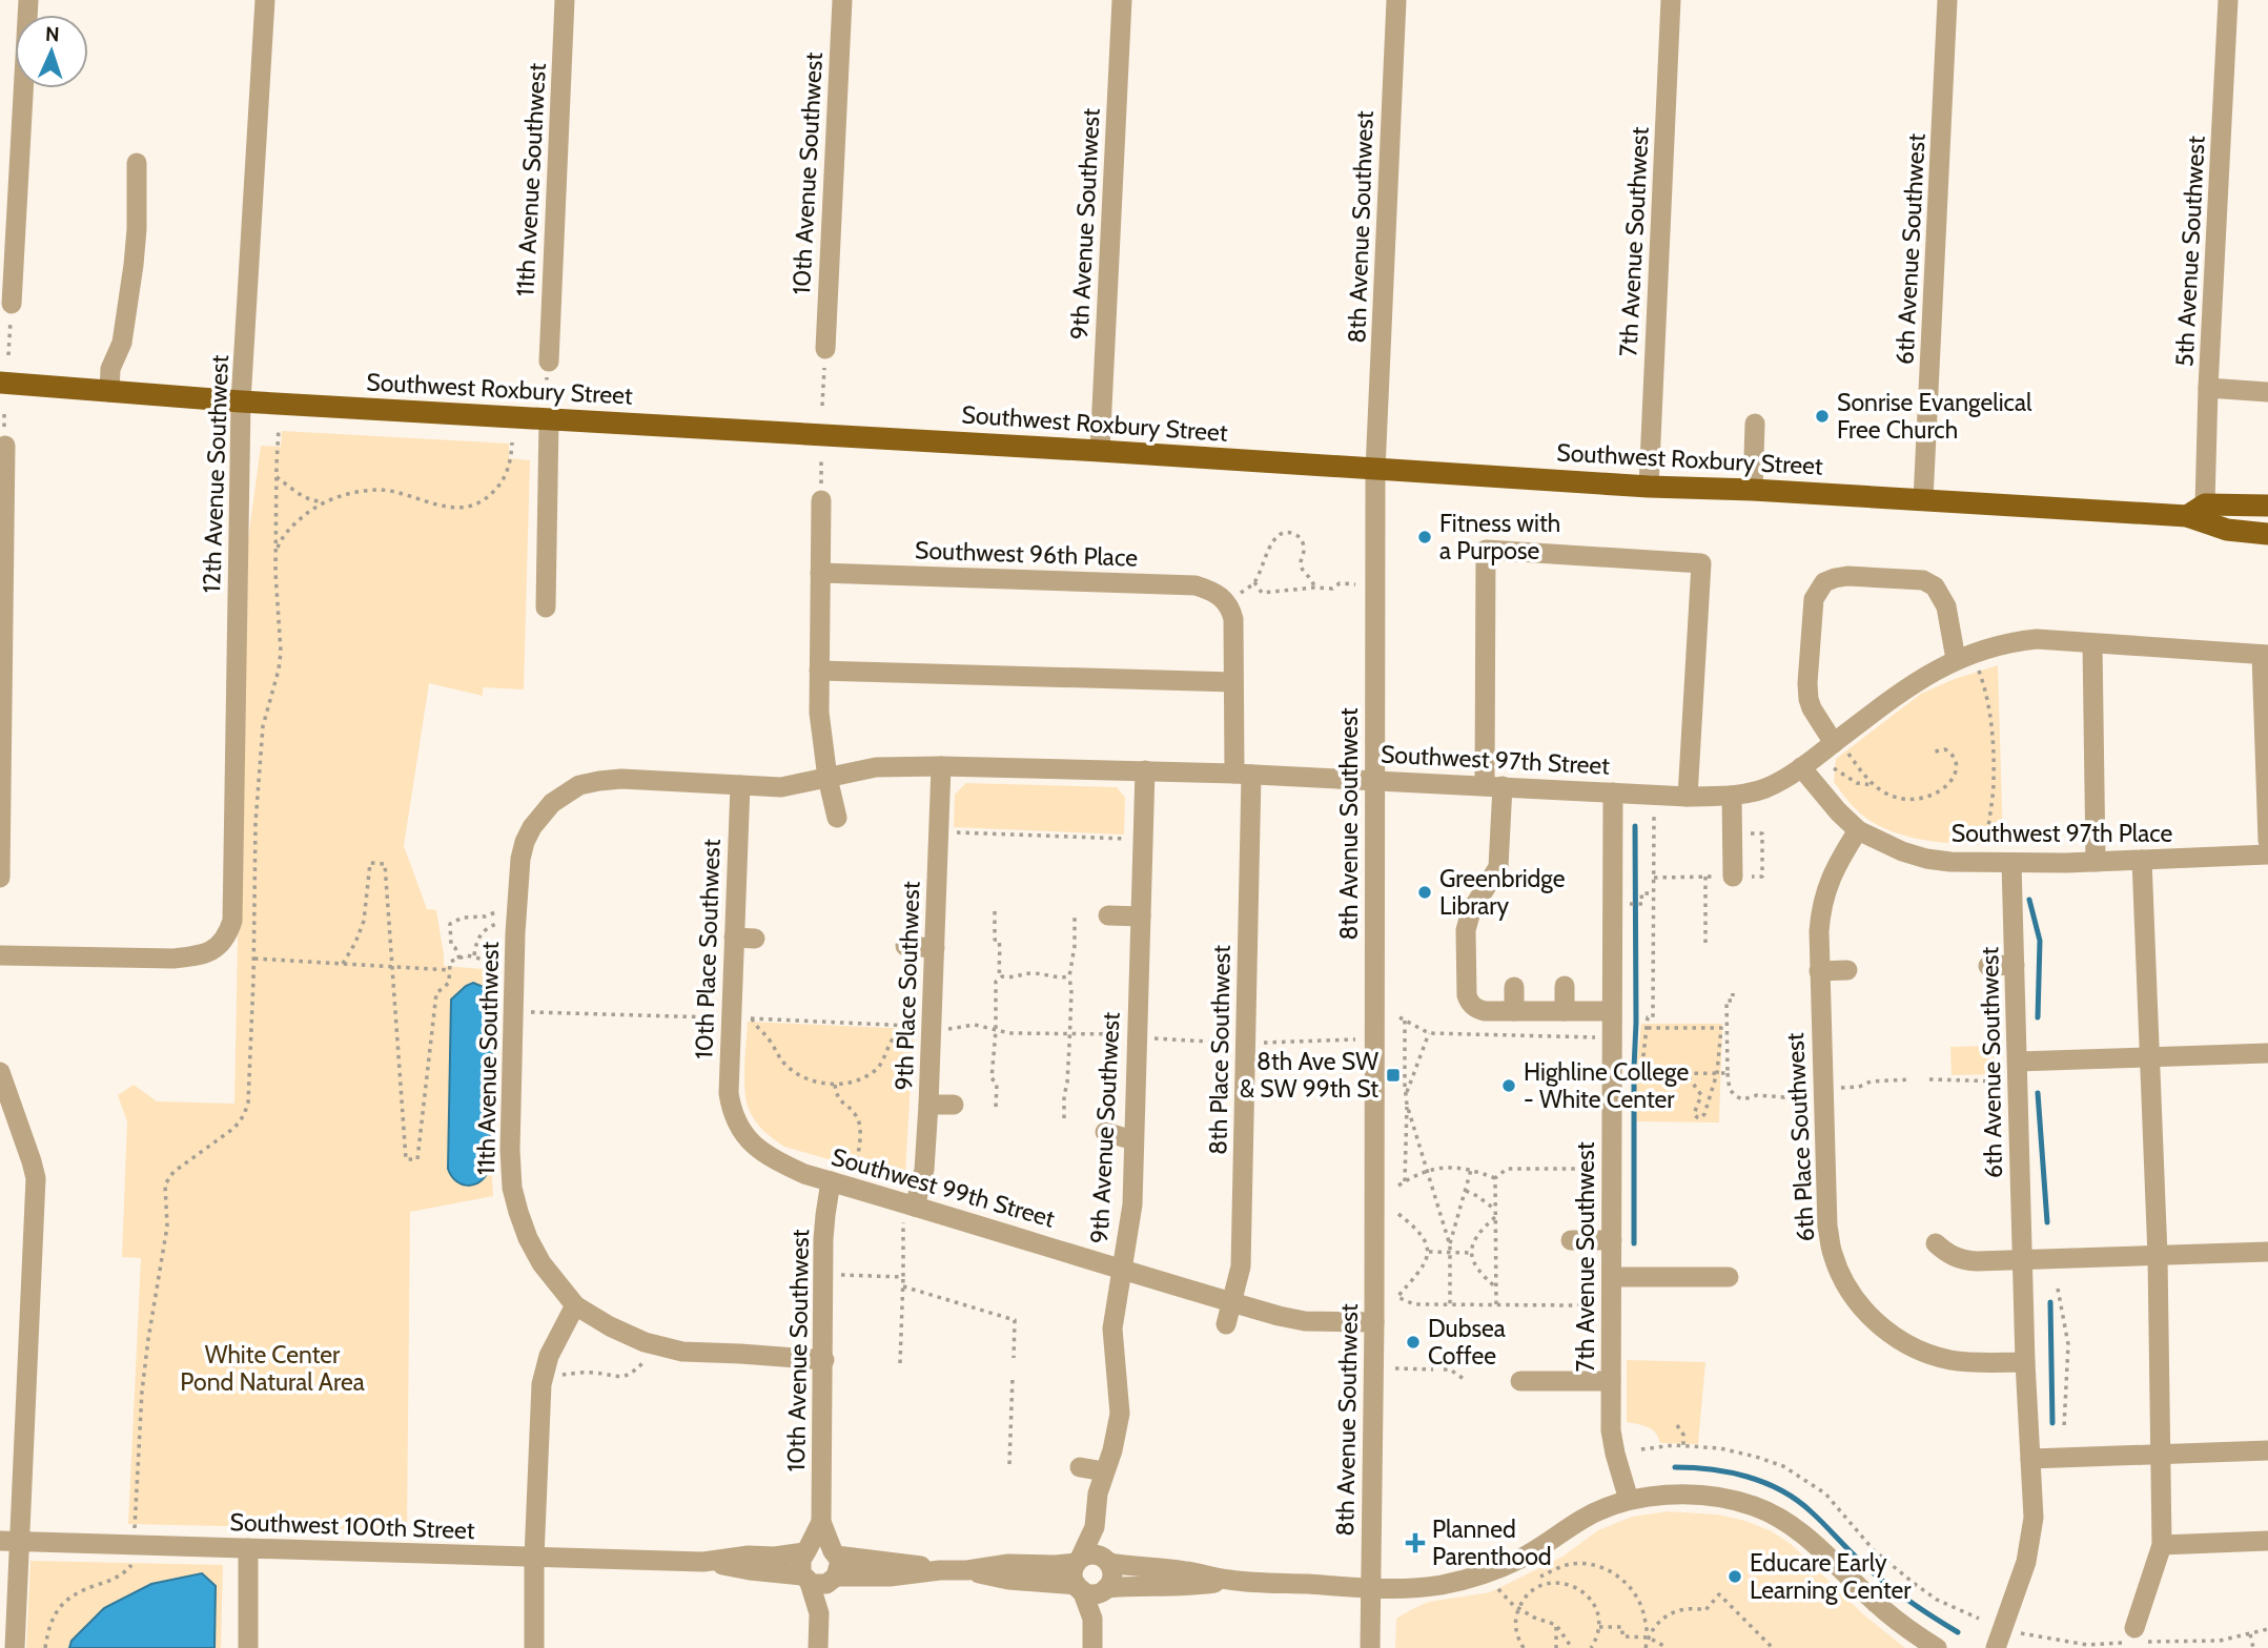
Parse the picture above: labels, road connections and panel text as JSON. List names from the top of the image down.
{
  "streets": {
    "main road": ["Southwest Roxbury Street"],
    "street": [
      "10th Avenue Southwest",
      "11th Avenue Southwest",
      "9th Avenue Southwest",
      "8th Avenue Southwest",
      "7th Avenue Southwest",
      "6th Avenue Southwest",
      "5th Avenue Southwest",
      "12th Avenue Southwest",
      "Southwest 96th Place",
      "Southwest 97th Street",
      "Southwest 97th Place",
      "10th Place Southwest",
      "9th Place Southwest",
      "8th Place Southwest",
      "6th Place Southwest",
      "Southwest 99th Street",
      "Southwest 100th Street"
    ]
  },
  "crossings": [
    ["10th Avenue Southwest", "Southwest 99th Street"],
    ["10th Avenue Southwest", "Southwest 100th Street"],
    ["11th Avenue Southwest", "Southwest 97th Street"],
    ["9th Avenue Southwest", "Southwest Roxbury Street"],
    ["9th Avenue Southwest", "Southwest 97th Street"],
    ["9th Avenue Southwest", "Southwest 99th Street"],
    ["8th Avenue Southwest", "Southwest Roxbury Street"],
    ["8th Avenue Southwest", "Southwest 97th Street"],
    ["8th Avenue Southwest", "Southwest 99th Street"],
    ["7th Avenue Southwest", "Southwest Roxbury Street"],
    ["7th Avenue Southwest", "Southwest 97th Street"],
    ["6th Avenue Southwest", "Southwest Roxbury Street"],
    ["6th Avenue Southwest", "Southwest 97th Place"],
    ["6th Avenue Southwest", "6th Place Southwest"],
    ["5th Avenue Southwest", "Southwest Roxbury Street"],
    ["Southwest Roxbury Street", "12th Avenue Southwest"],
    ["Southwest 96th Place", "8th Place Southwest"],
    ["Southwest 97th Street", "Southwest 97th Place"],
    ["Southwest 97th Street", "10th Place Southwest"],
    ["Southwest 97th Street", "9th Place Southwest"],
    ["Southwest 97th Street", "8th Place Southwest"],
    ["Southwest 97th Place", "6th Place Southwest"],
    ["10th Place Southwest", "Southwest 99th Street"],
    ["9th Place Southwest", "Southwest 99th Street"],
    ["8th Place Southwest", "Southwest 99th Street"]
  ],
  "parks": ["White Center Pond Natural Area"],
  "places": {
    "other": [
      "Sonrise Evangelical Free Church",
      "Fitness with a Purpose",
      "Greenbridge Library",
      "Highline College - White Center",
      "Dubsea Coffee",
      "Educare Early Learning Center"
    ],
    "transit": ["8th Ave SW & SW 99th St"],
    "health": ["Planned Parenthood"]
  },
  "north": "top"
}
